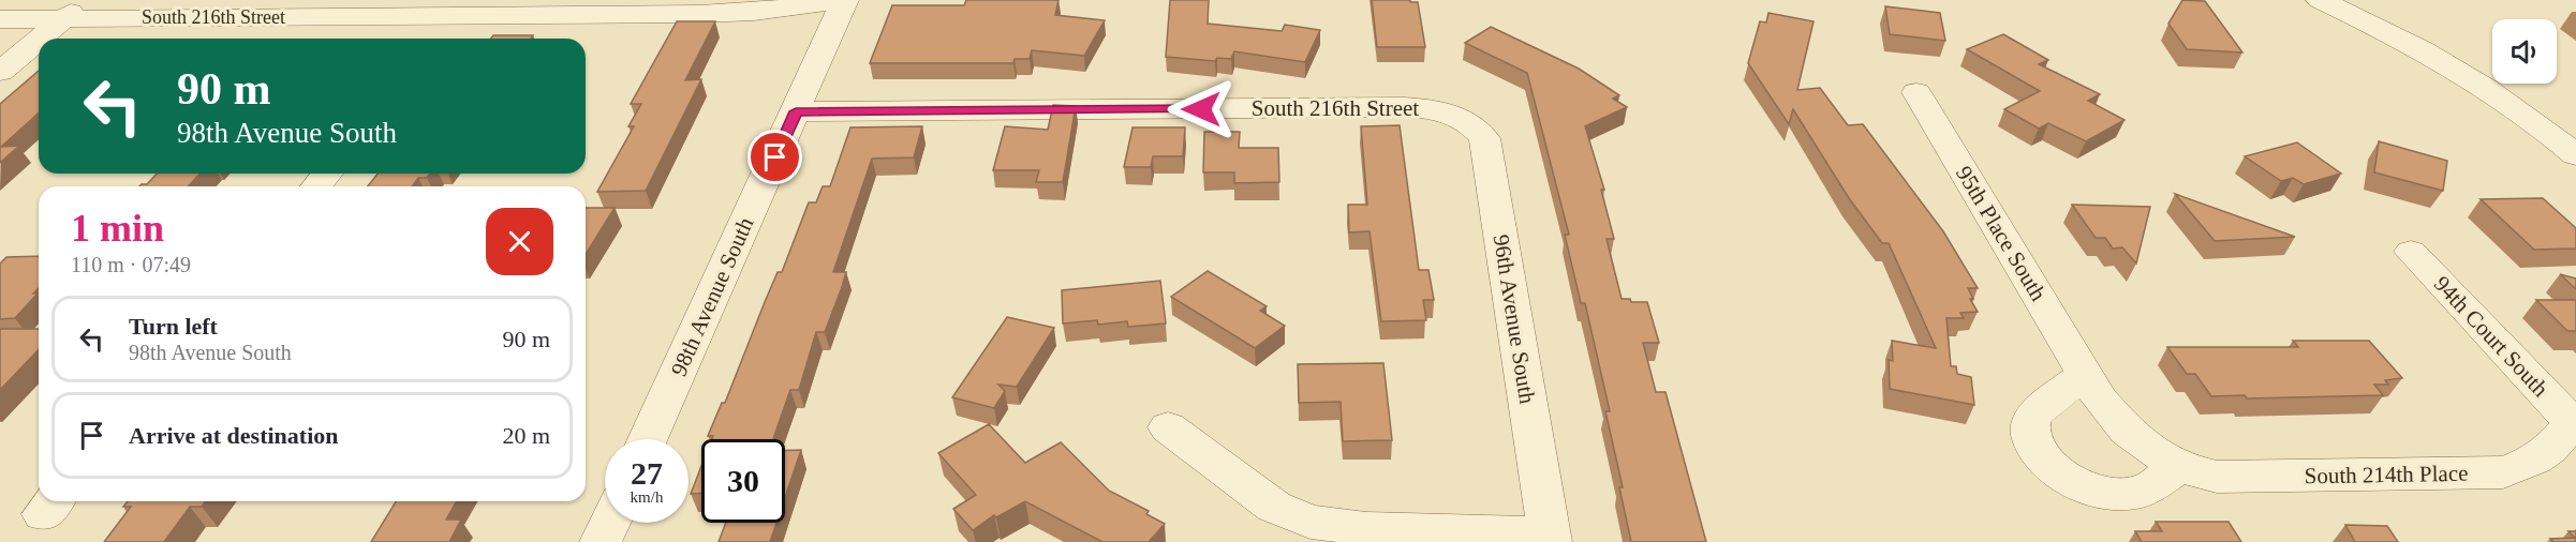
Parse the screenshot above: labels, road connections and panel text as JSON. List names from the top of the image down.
{
  "streets": {
    "street": [
      "South 216th Street",
      "95th Place South",
      "98th Avenue South",
      "96th Avenue South",
      "94th Court South",
      "South 214th Place"
    ]
  },
  "crossings": [
    ["South 216th Street", "98th Avenue South"],
    ["South 216th Street", "96th Avenue South"],
    ["95th Place South", "South 214th Place"],
    ["94th Court South", "South 214th Place"]
  ],
  "page": {
    "turn": ["90 m", "98th Avenue South"],
    "heading": ["1 min", "110 m · 07:49"],
    "list": [
      {
        "name": "Turn left",
        "note": "98th Avenue South",
        "value": "90 m"
      },
      {
        "name": "Arrive at destination",
        "value": "20 m"
      }
    ],
    "speed": "27 km/h",
    "limit": "30"
  }
}
